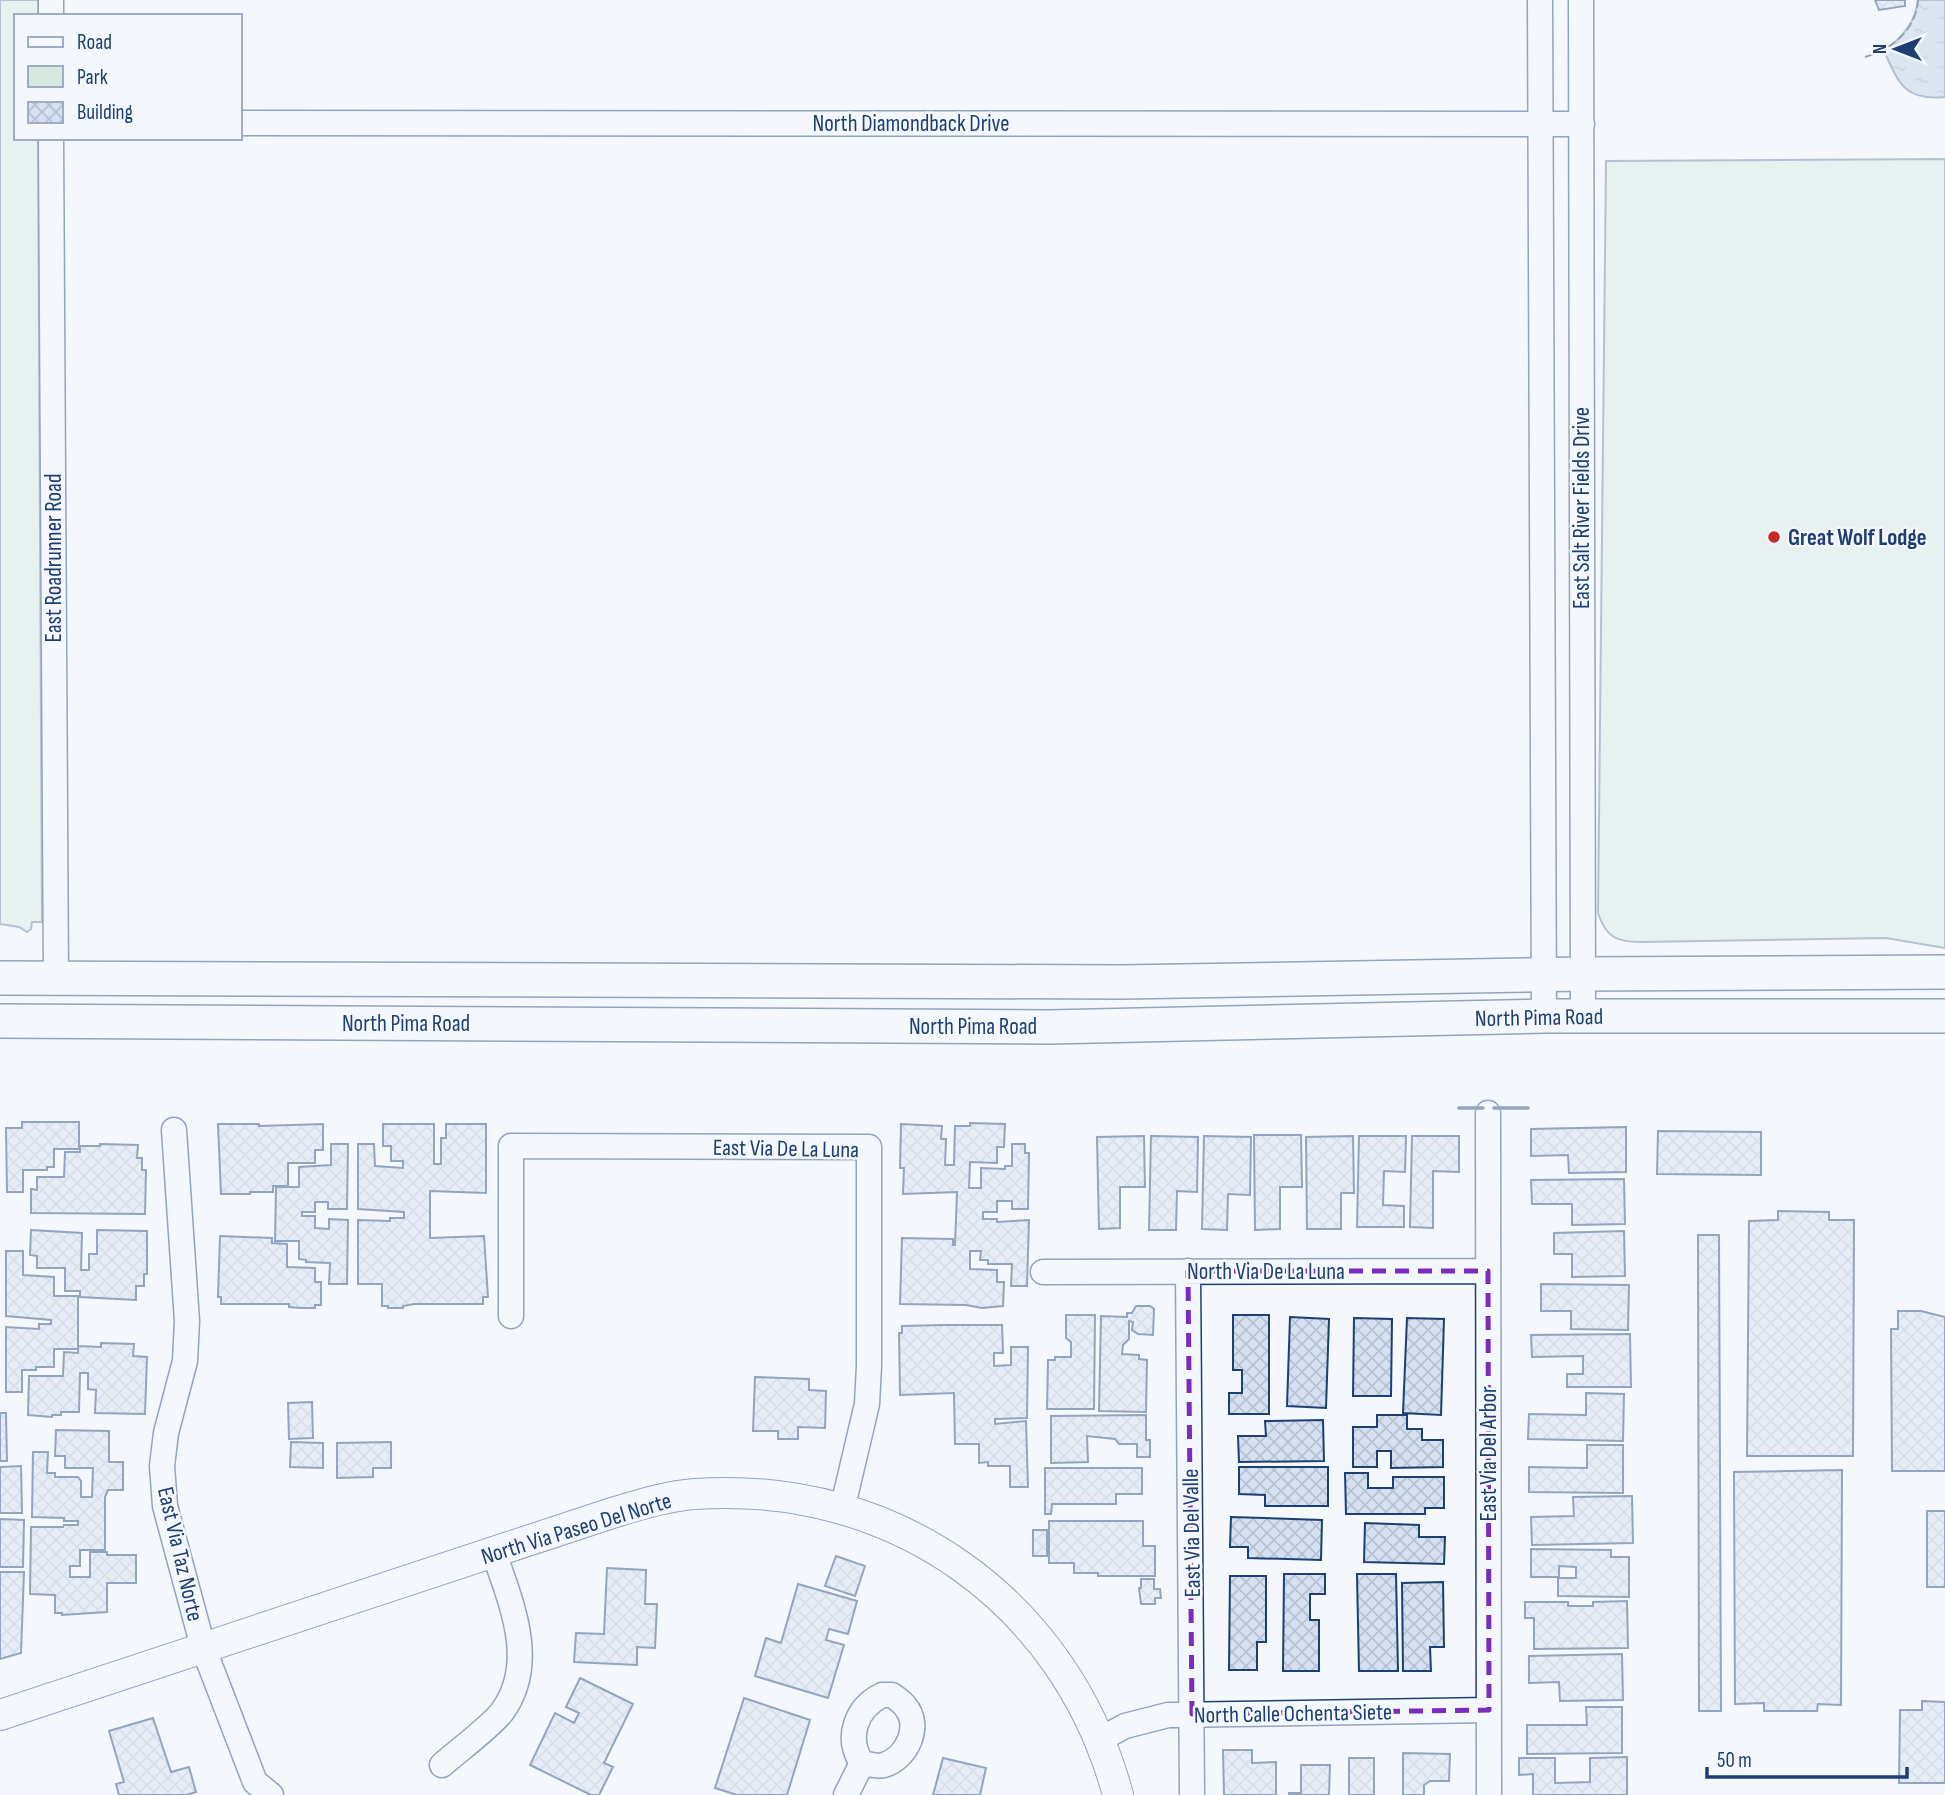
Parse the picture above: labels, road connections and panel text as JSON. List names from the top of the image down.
{
  "streets": {
    "main road": ["North Pima Road"],
    "street": [
      "North Diamondback Drive",
      "East Salt River Fields Drive",
      "East Roadrunner Road",
      "East Via De La Luna",
      "North Via De La Luna",
      "East Via Del Arbor",
      "North Via Paseo Del Norte",
      "East Via Del Valle",
      "East Via Taz Norte",
      "North Calle Ochenta Siete"
    ]
  },
  "crossings": [
    ["North Diamondback Drive", "East Salt River Fields Drive"],
    ["East Salt River Fields Drive", "North Pima Road"],
    ["East Roadrunner Road", "North Pima Road"],
    ["East Via De La Luna", "North Via Paseo Del Norte"],
    ["North Via De La Luna", "East Via Del Arbor"],
    ["North Via De La Luna", "East Via Del Valle"],
    ["East Via Del Arbor", "North Calle Ochenta Siete"],
    ["North Via Paseo Del Norte", "East Via Taz Norte"],
    ["North Via Paseo Del Norte", "North Calle Ochenta Siete"],
    ["East Via Del Valle", "North Calle Ochenta Siete"]
  ],
  "places": ["Great Wolf Lodge"],
  "legend": ["Road", "Park", "Building"],
  "scale_bar": "50 m",
  "north": "left"
}
